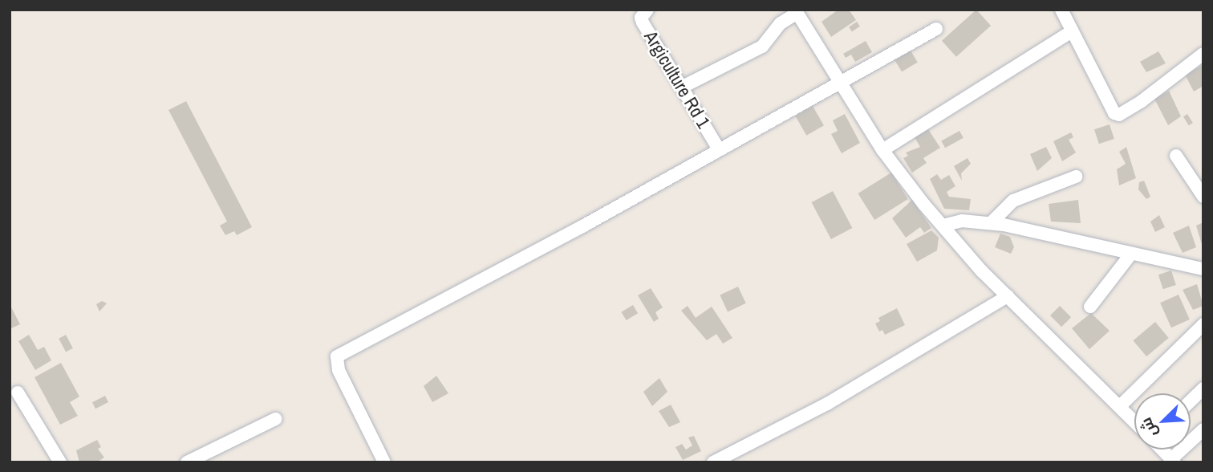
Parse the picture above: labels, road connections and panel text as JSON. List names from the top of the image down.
{
  "streets": {
    "street": ["Argiculture Rd 1"]
  },
  "north": "bottom left"
}
